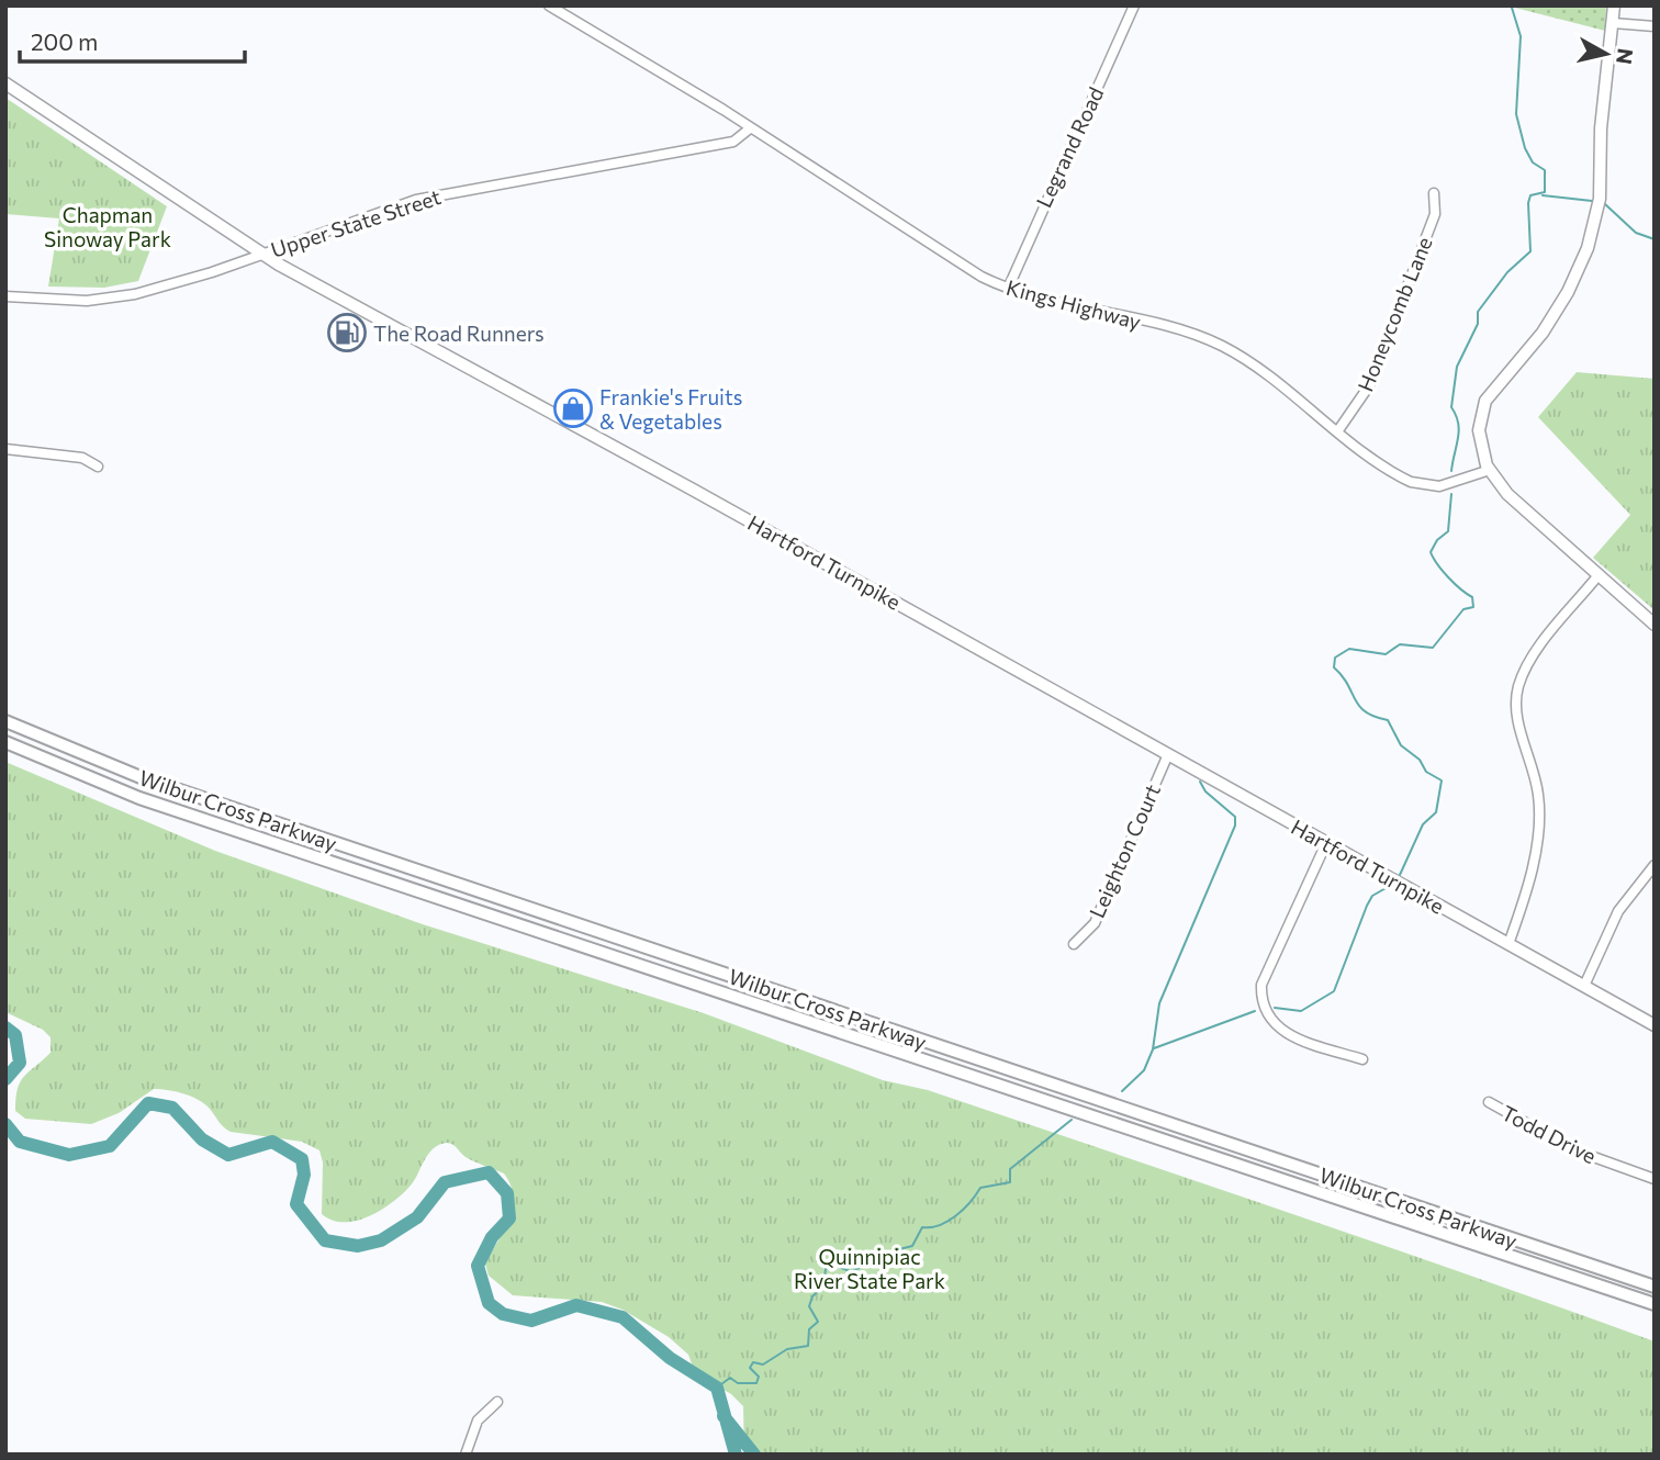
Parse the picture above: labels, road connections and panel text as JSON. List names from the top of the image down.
{
  "streets": {
    "highway": ["Wilbur Cross Parkway"],
    "main road": ["Hartford Turnpike"],
    "street": [
      "Legrand Road",
      "Upper State Street",
      "Kings Highway",
      "Honeycomb Lane",
      "Leighton Court",
      "Todd Drive"
    ]
  },
  "crossings": [
    ["Legrand Road", "Kings Highway"],
    ["Upper State Street", "Kings Highway"],
    ["Upper State Street", "Hartford Turnpike"],
    ["Kings Highway", "Honeycomb Lane"],
    ["Hartford Turnpike", "Leighton Court"]
  ],
  "parks": ["Chapman Sinoway Park", "Quinnipiac River State Park"],
  "places": {
    "fuel station": ["The Road Runners"],
    "shop": ["Frankie's Fruits & Vegetables"]
  },
  "scale_bar": "200 m",
  "north": "right"
}
